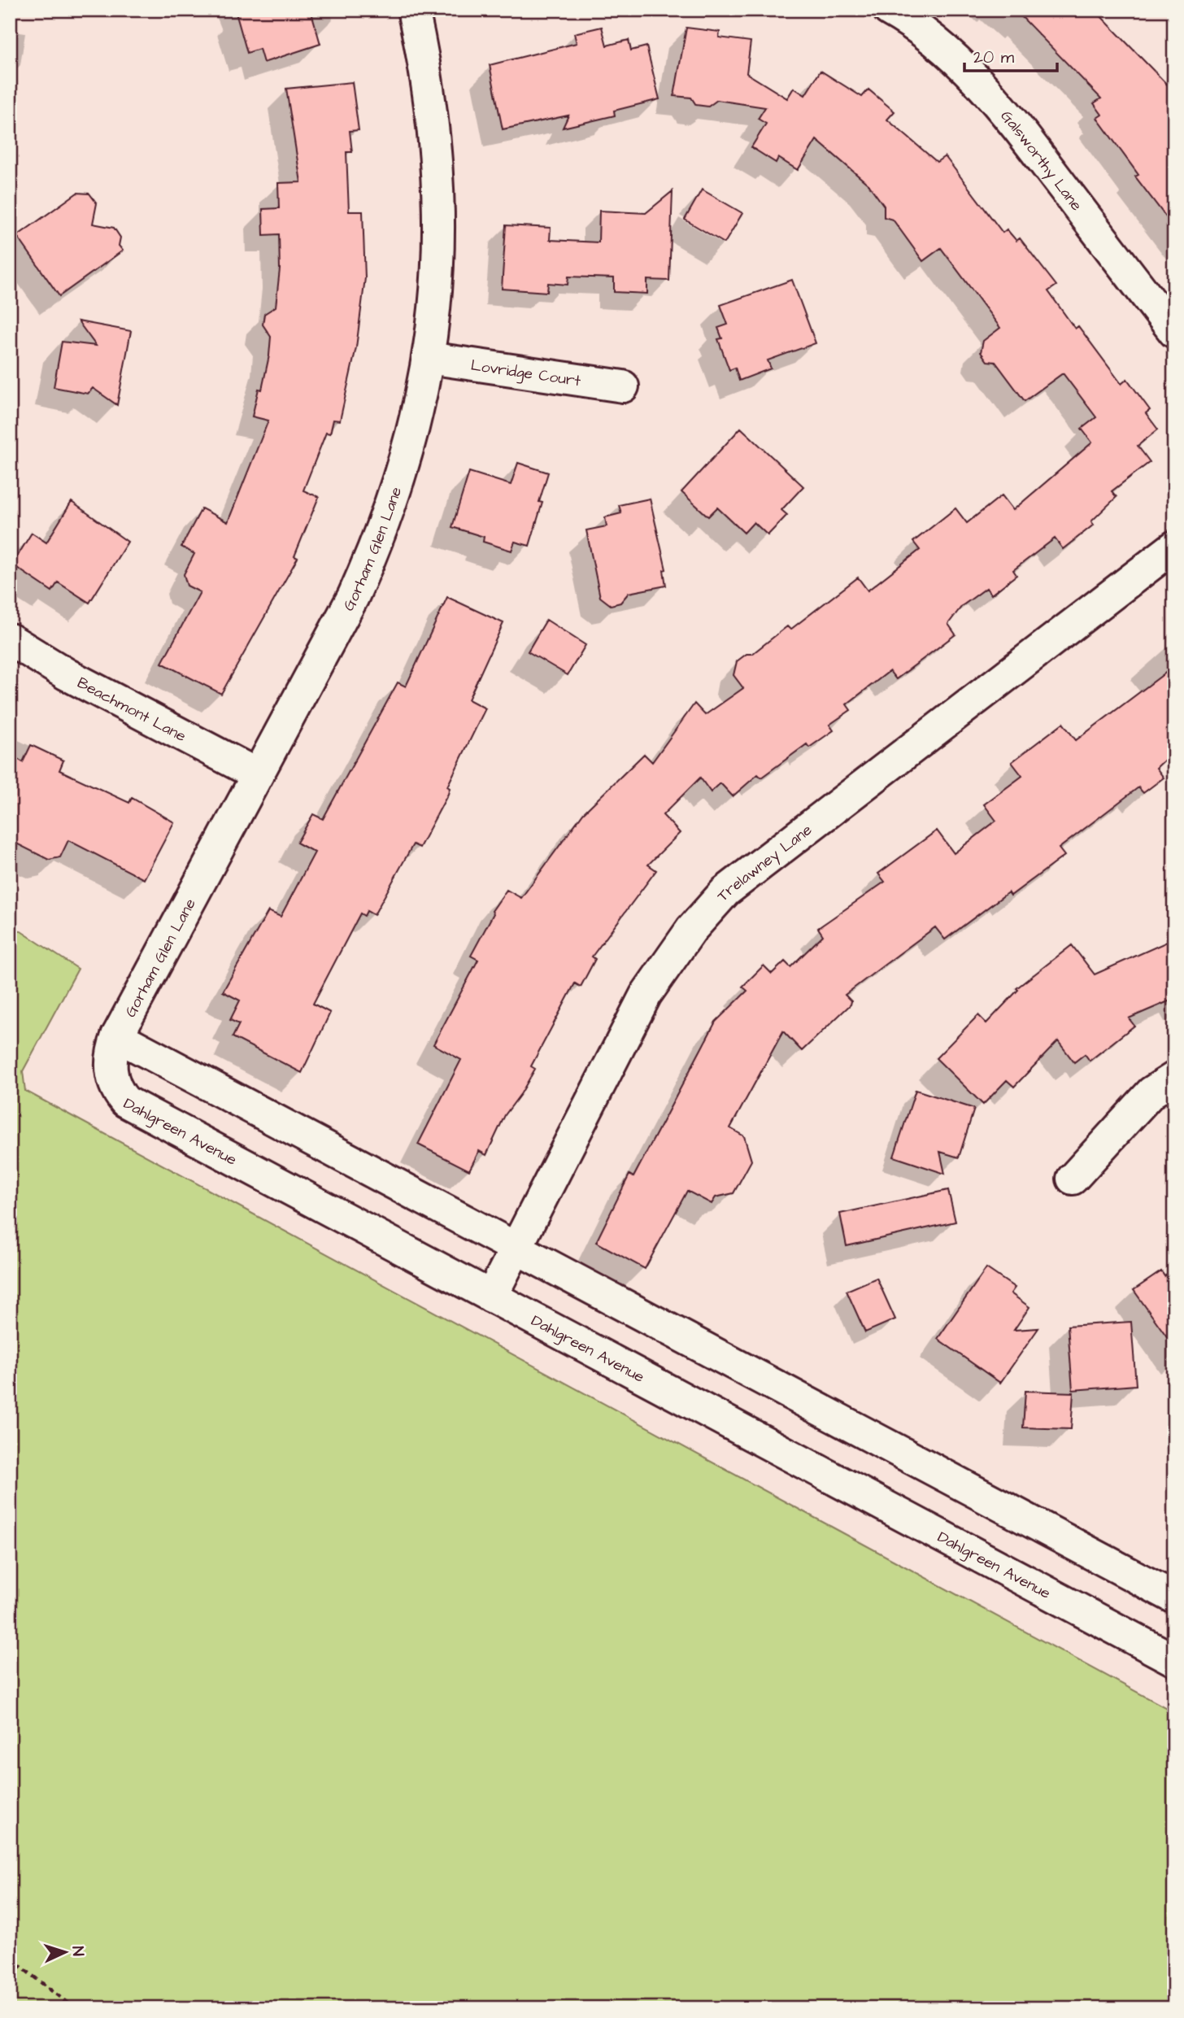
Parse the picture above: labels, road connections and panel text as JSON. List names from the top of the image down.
{
  "streets": {
    "street": [
      "Galsworthy Lane",
      "Lovridge Court",
      "Gorham Glen Lane",
      "Beachmont Lane",
      "Trelawney Lane",
      "Dahlgreen Avenue"
    ]
  },
  "crossings": [
    ["Lovridge Court", "Gorham Glen Lane"],
    ["Gorham Glen Lane", "Beachmont Lane"],
    ["Gorham Glen Lane", "Dahlgreen Avenue"],
    ["Trelawney Lane", "Dahlgreen Avenue"]
  ],
  "scale_bar": "20 m",
  "north": "right"
}
